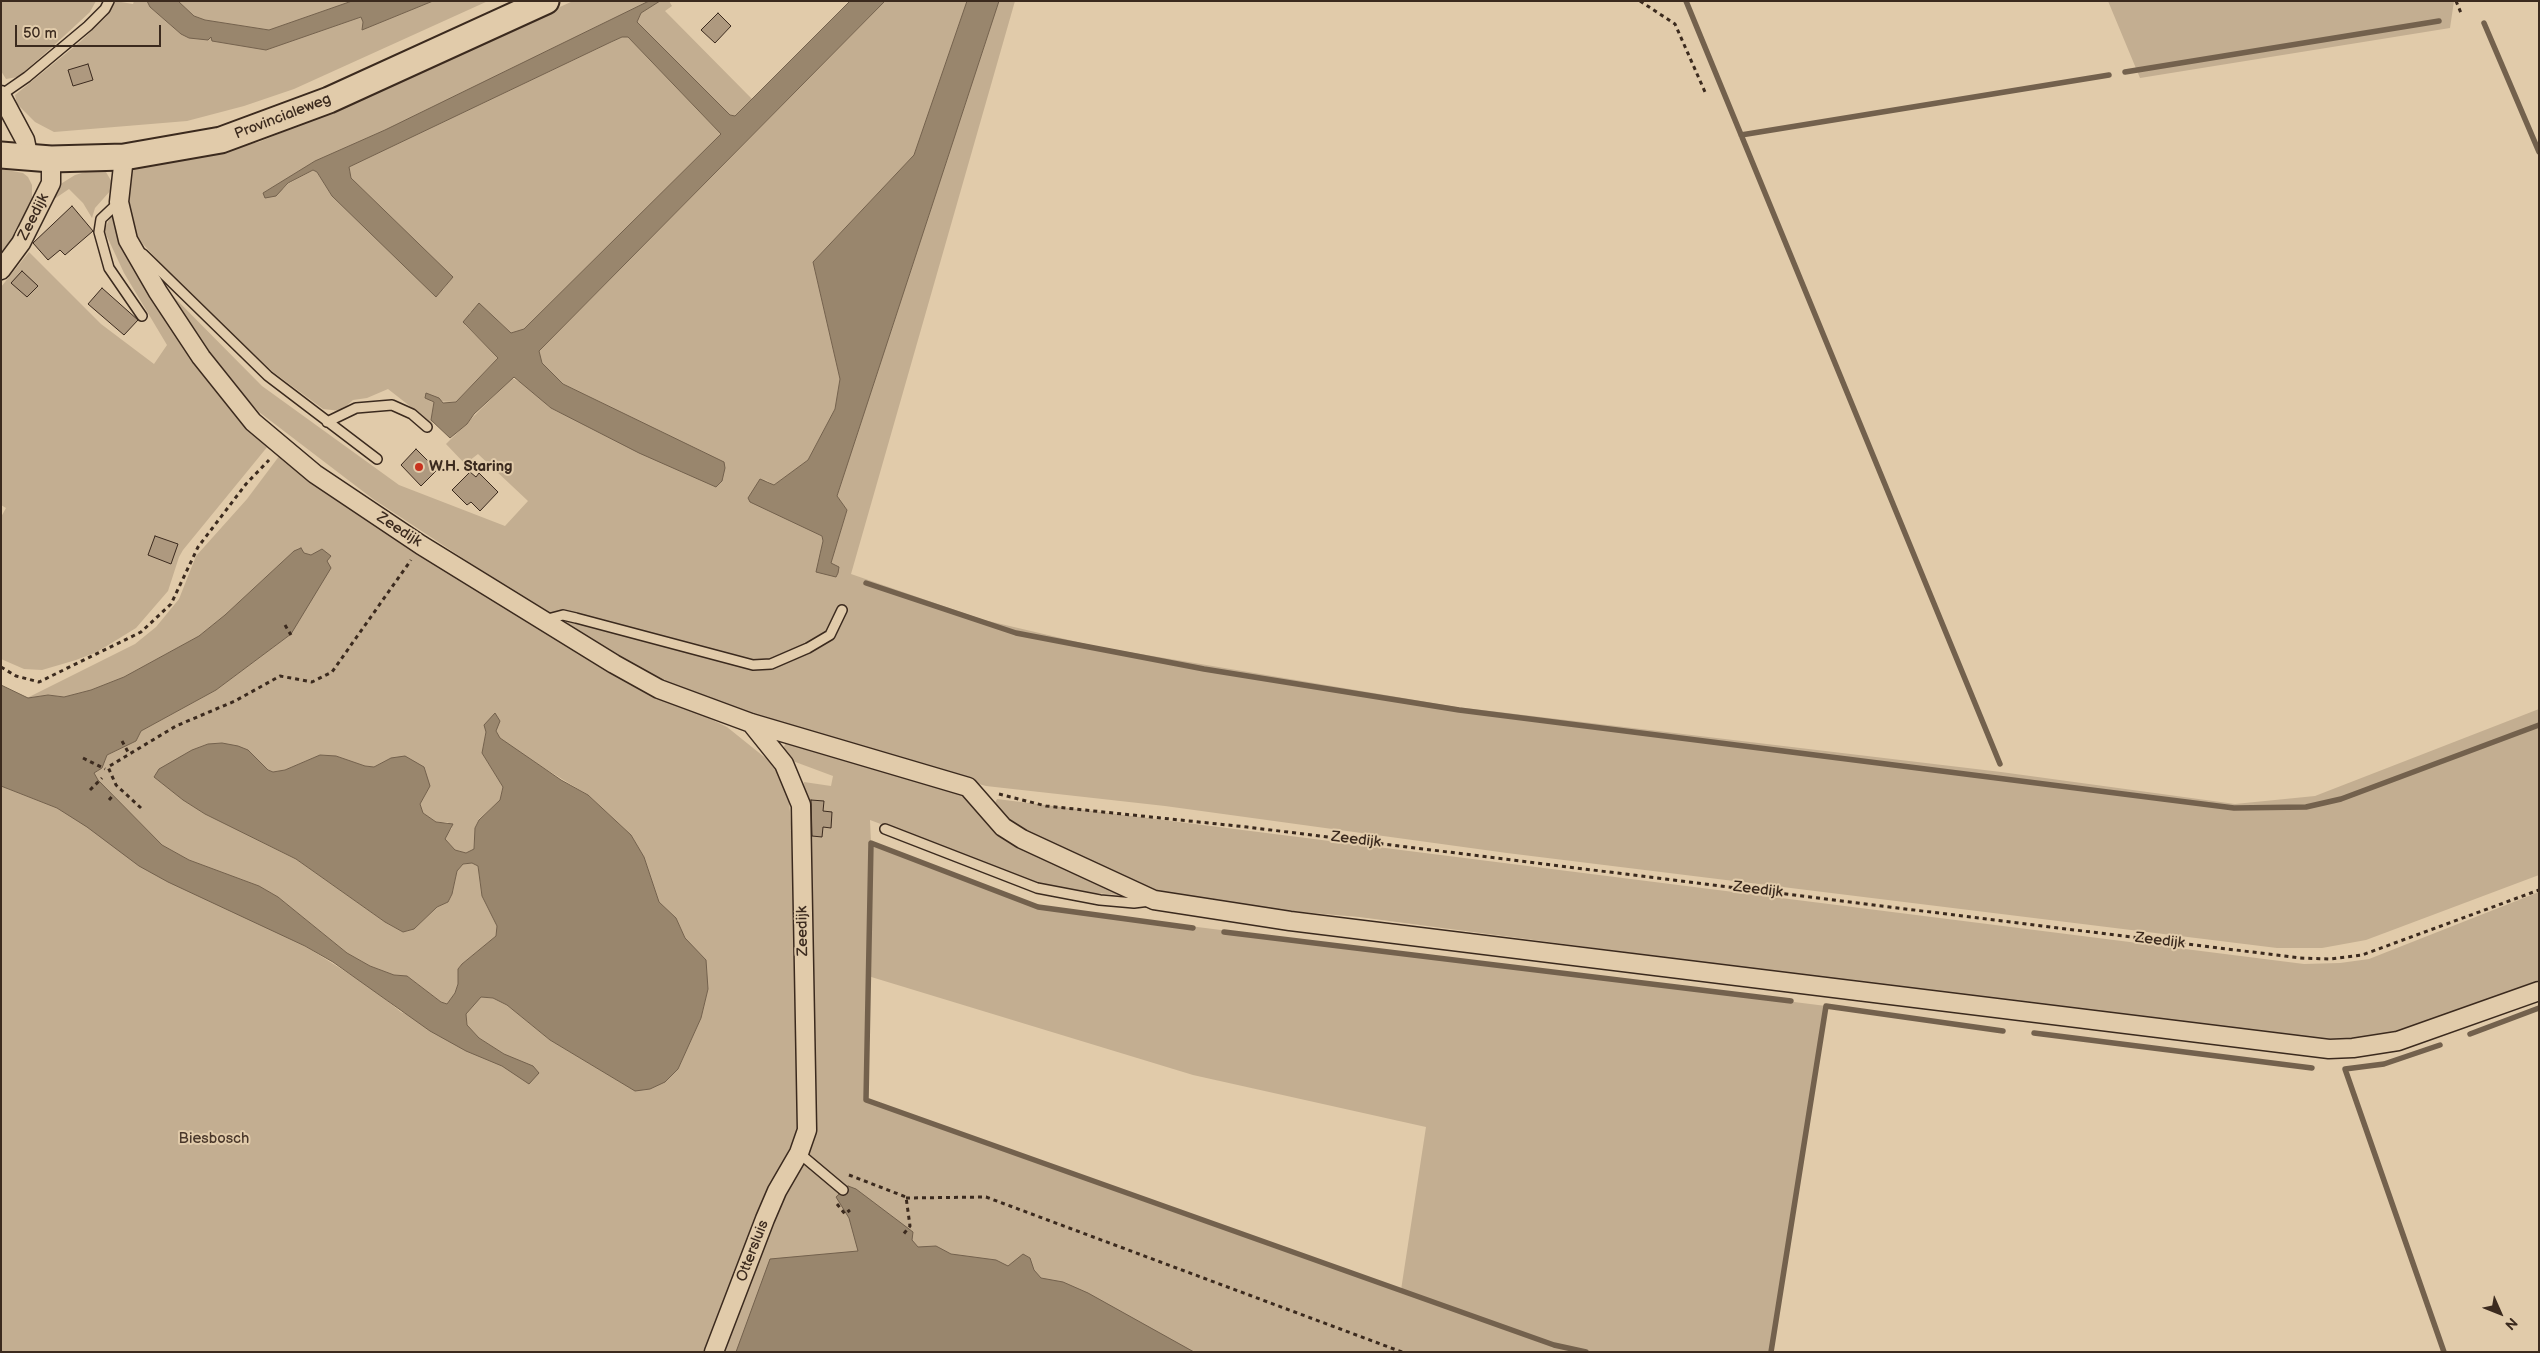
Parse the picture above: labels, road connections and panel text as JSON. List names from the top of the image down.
{
  "streets": {
    "main road": ["Provincialeweg"],
    "street": ["Zeedijk", "Ottersluis"]
  },
  "crossings": [
    ["Provincialeweg", "Zeedijk"],
    ["Zeedijk", "Ottersluis"]
  ],
  "parks": ["Biesbosch"],
  "places": ["W.H. Staring"],
  "scale_bar": "50 m",
  "north": "bottom right"
}
